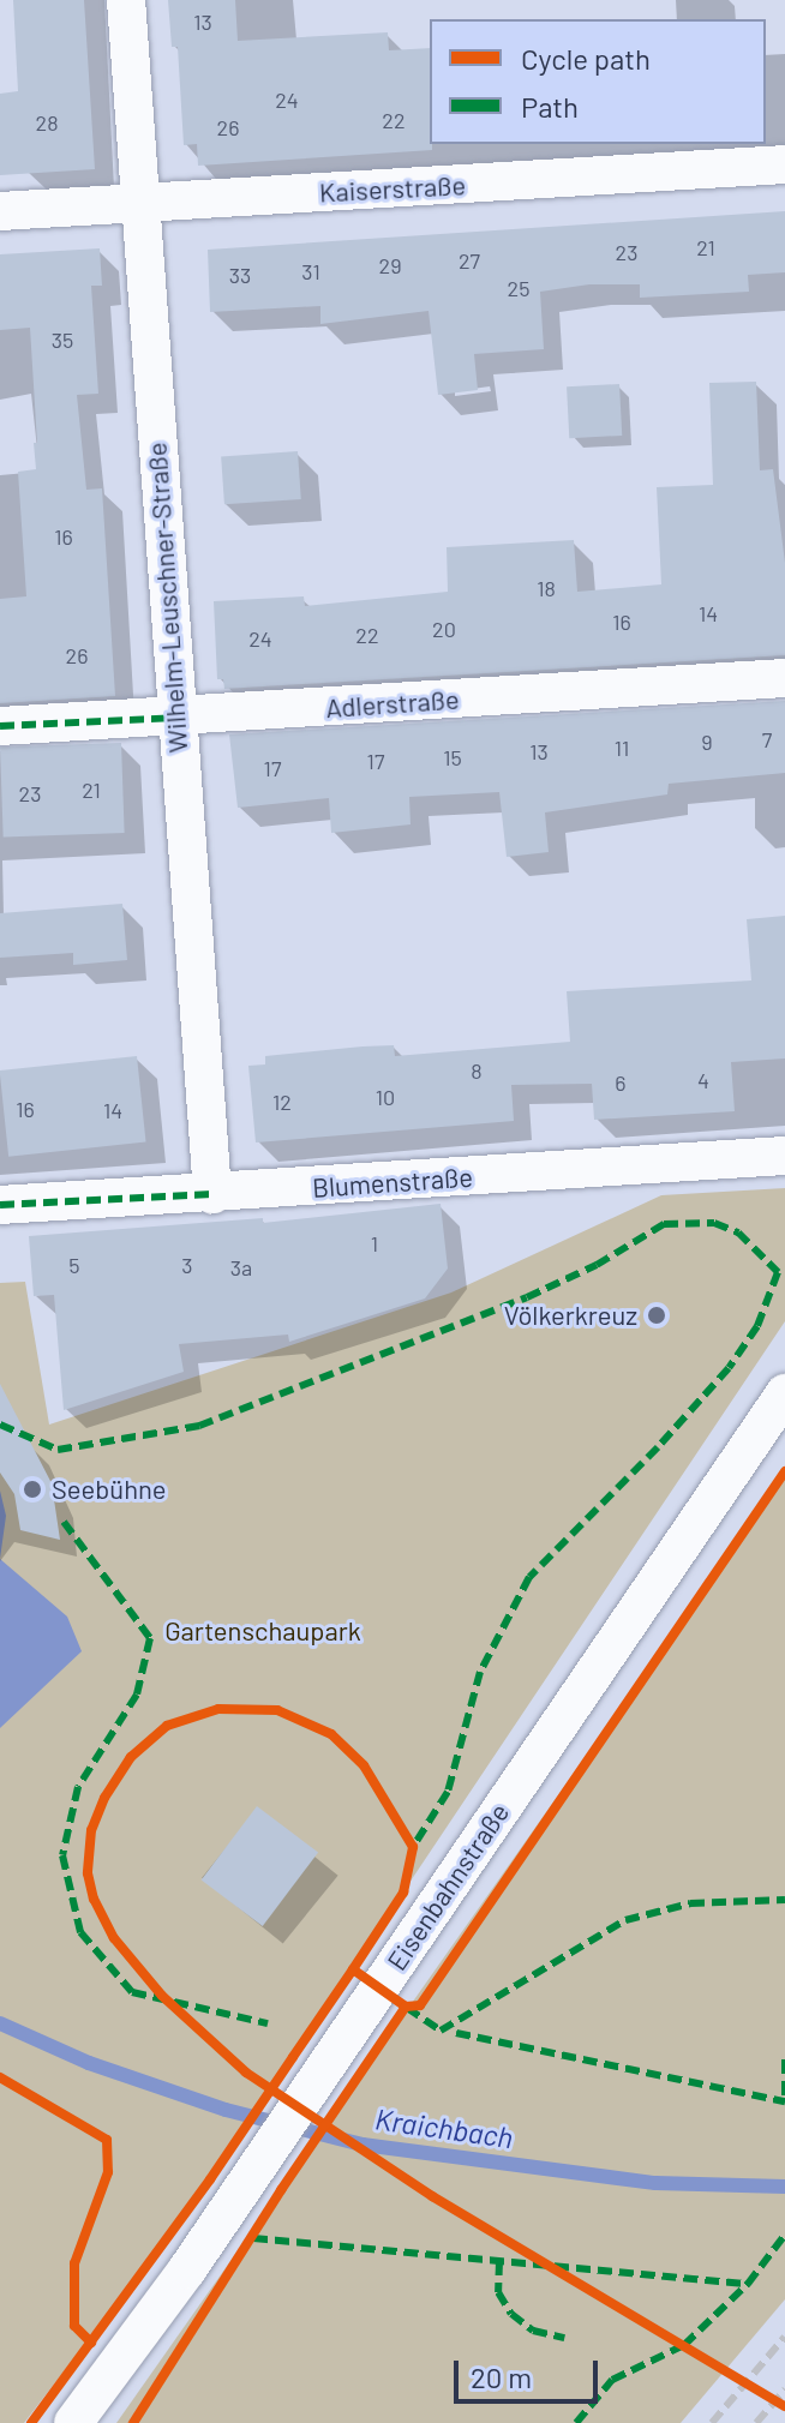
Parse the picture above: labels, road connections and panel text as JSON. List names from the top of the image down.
{
  "streets": {
    "street": [
      "Kaiserstraße",
      "Wilhelm-Leuschner-Straße",
      "Adlerstraße",
      "Blumenstraße",
      "Eisenbahnstraße"
    ]
  },
  "crossings": [
    ["Kaiserstraße", "Wilhelm-Leuschner-Straße"],
    ["Wilhelm-Leuschner-Straße", "Adlerstraße"],
    ["Wilhelm-Leuschner-Straße", "Blumenstraße"]
  ],
  "water": ["Kraichbach"],
  "parks": ["Gartenschaupark"],
  "places": ["Völkerkreuz", "Seebühne"],
  "house_numbers": [
    "13",
    "24",
    "22",
    "28",
    "26",
    "21",
    "23",
    "27",
    "29",
    "31",
    "33",
    "25",
    "35",
    "16",
    "18",
    "14",
    "16",
    "20",
    "22",
    "24",
    "26",
    "7",
    "9",
    "11",
    "13",
    "15",
    "17",
    "17",
    "21",
    "23",
    "8",
    "4",
    "6",
    "10",
    "12",
    "16",
    "14",
    "1",
    "5",
    "3",
    "3a"
  ],
  "legend": ["Cycle path", "Path"],
  "scale_bar": "20 m"
}
